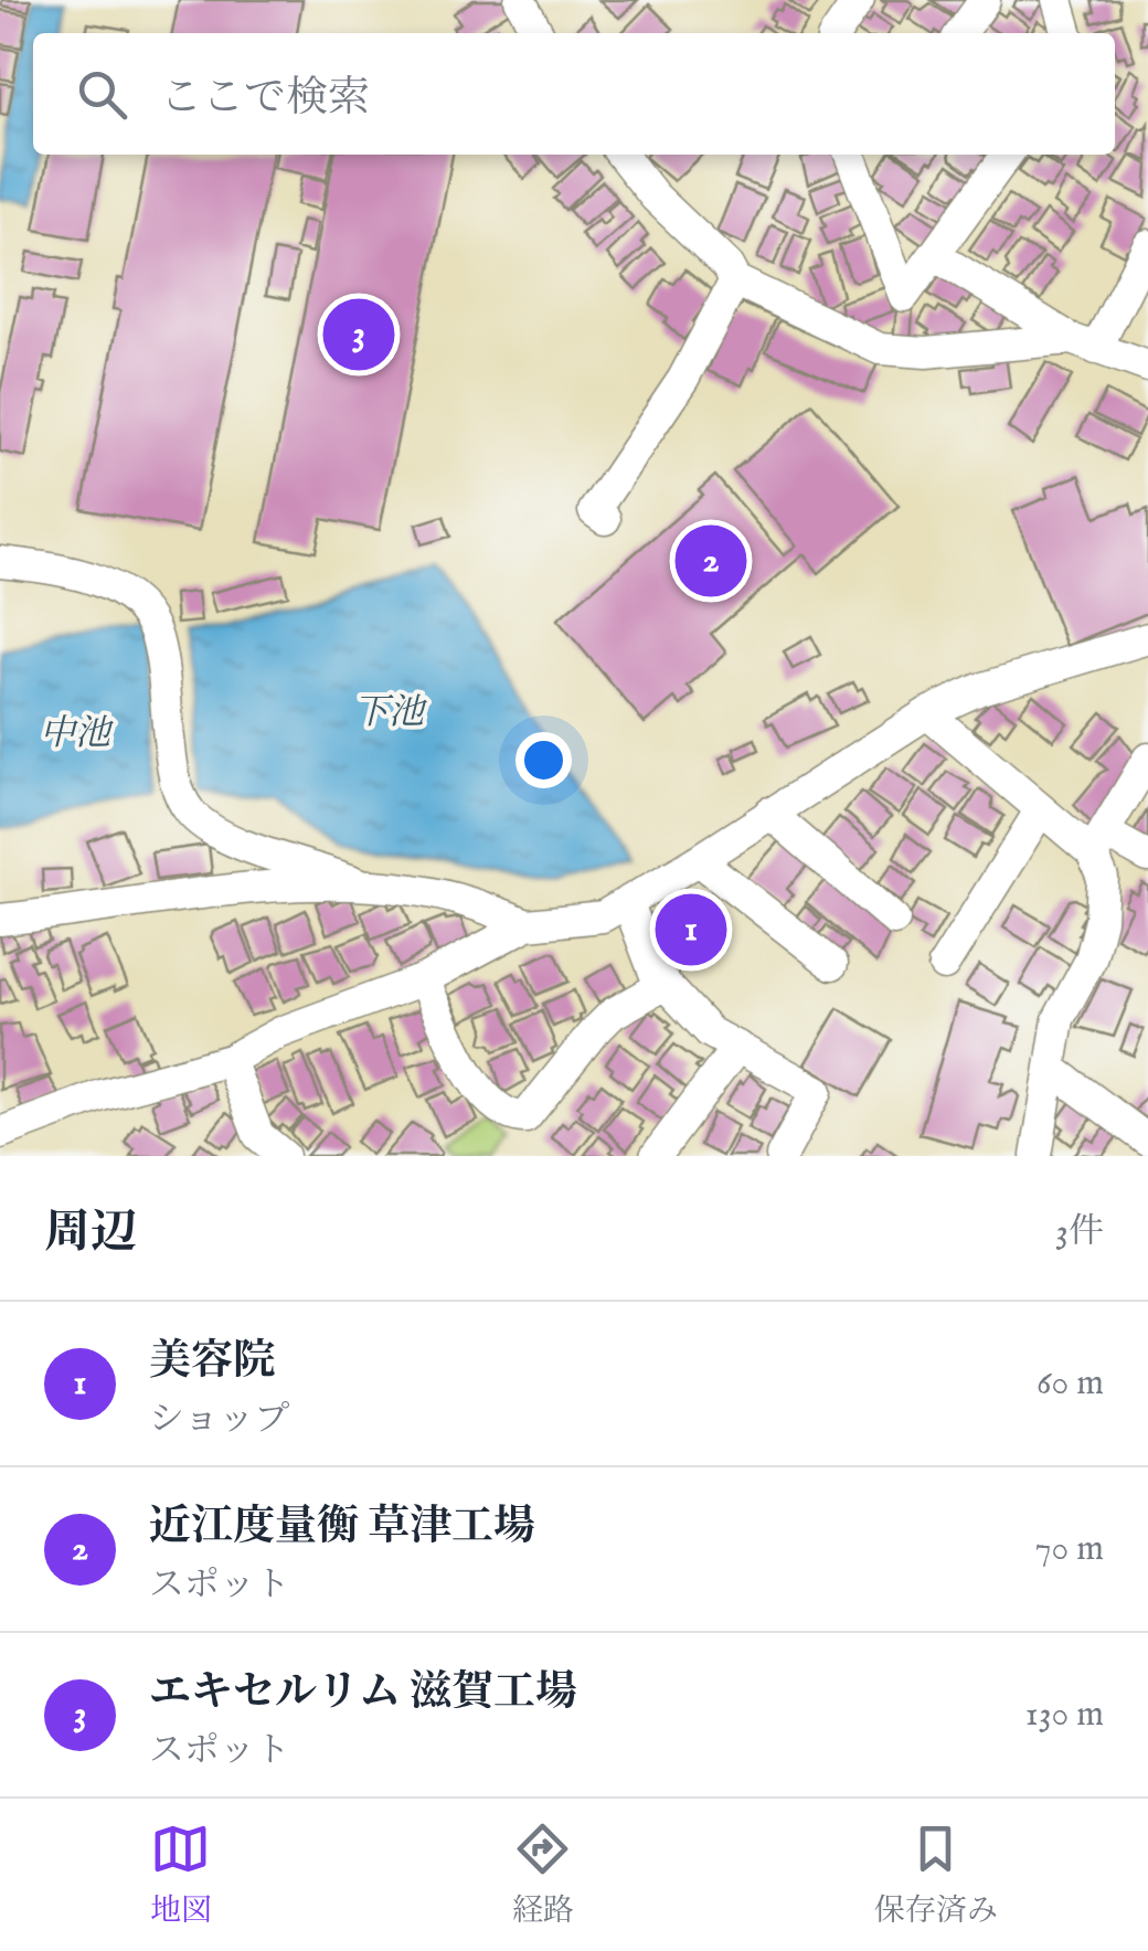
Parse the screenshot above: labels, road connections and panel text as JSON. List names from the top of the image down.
{
  "water": ["下池", "中池"],
  "page": {
    "search": "ここで検索",
    "pins": ["3", "2", "1"],
    "heading": ["周辺", "3件"],
    "list": [
      {
        "mark": "1",
        "name": "美容院",
        "note": "ショップ",
        "value": "60 m"
      },
      {
        "mark": "2",
        "name": "近江度量衡 草津工場",
        "note": "スポット",
        "value": "70 m"
      },
      {
        "mark": "3",
        "name": "エキセルリム 滋賀工場",
        "note": "スポット",
        "value": "130 m"
      }
    ],
    "nav": ["地図", "経路", "保存済み"]
  }
}
